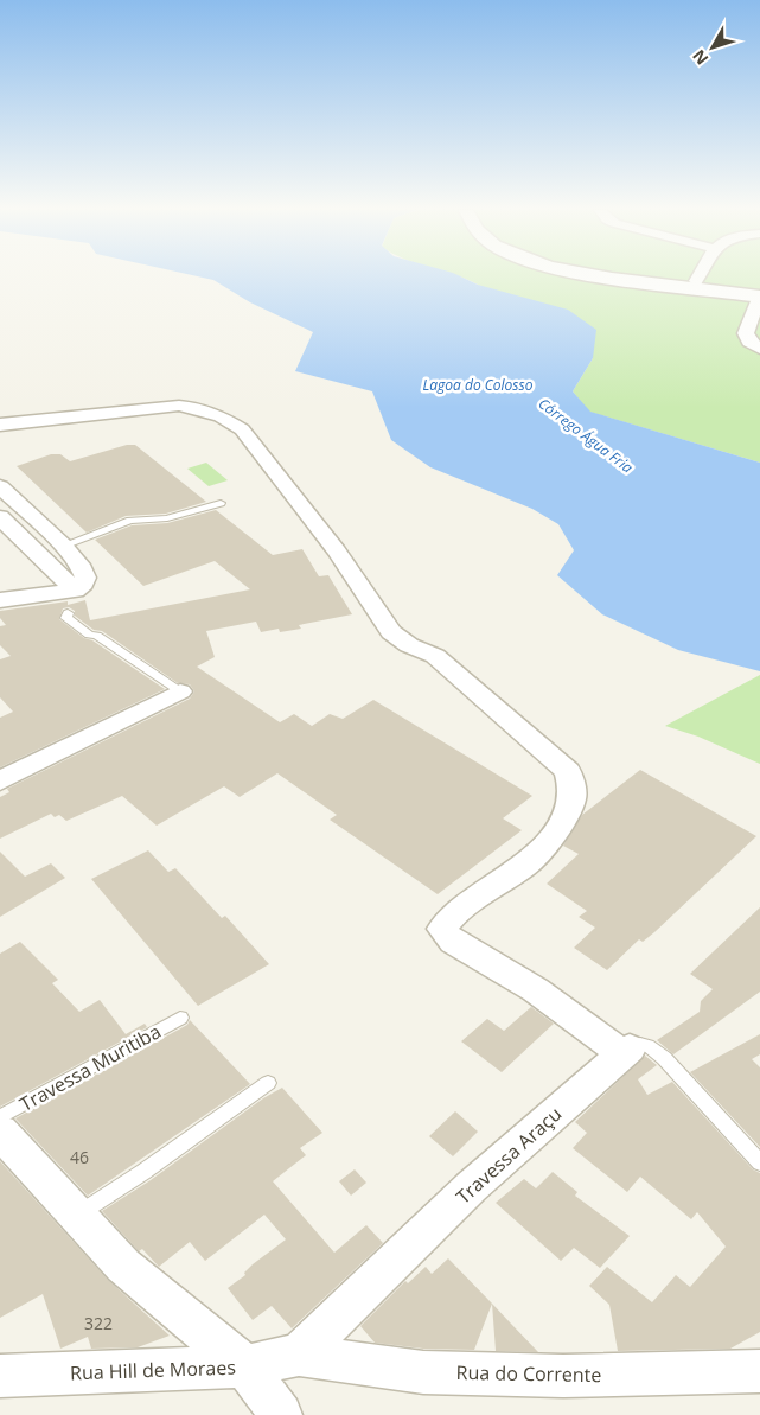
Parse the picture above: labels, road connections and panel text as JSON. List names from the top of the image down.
{
  "streets": {
    "street": ["Travessa Araçu", "Rua Hill de Moraes", "Rua do Corrente"],
    "lane": ["Travessa Muritiba"]
  },
  "crossings": [
    ["Travessa Araçu", "Rua do Corrente"]
  ],
  "water": ["Lagoa do Colosso", "Córrego Água Fria"],
  "house_numbers": ["46", "322"],
  "north": "bottom left"
}
